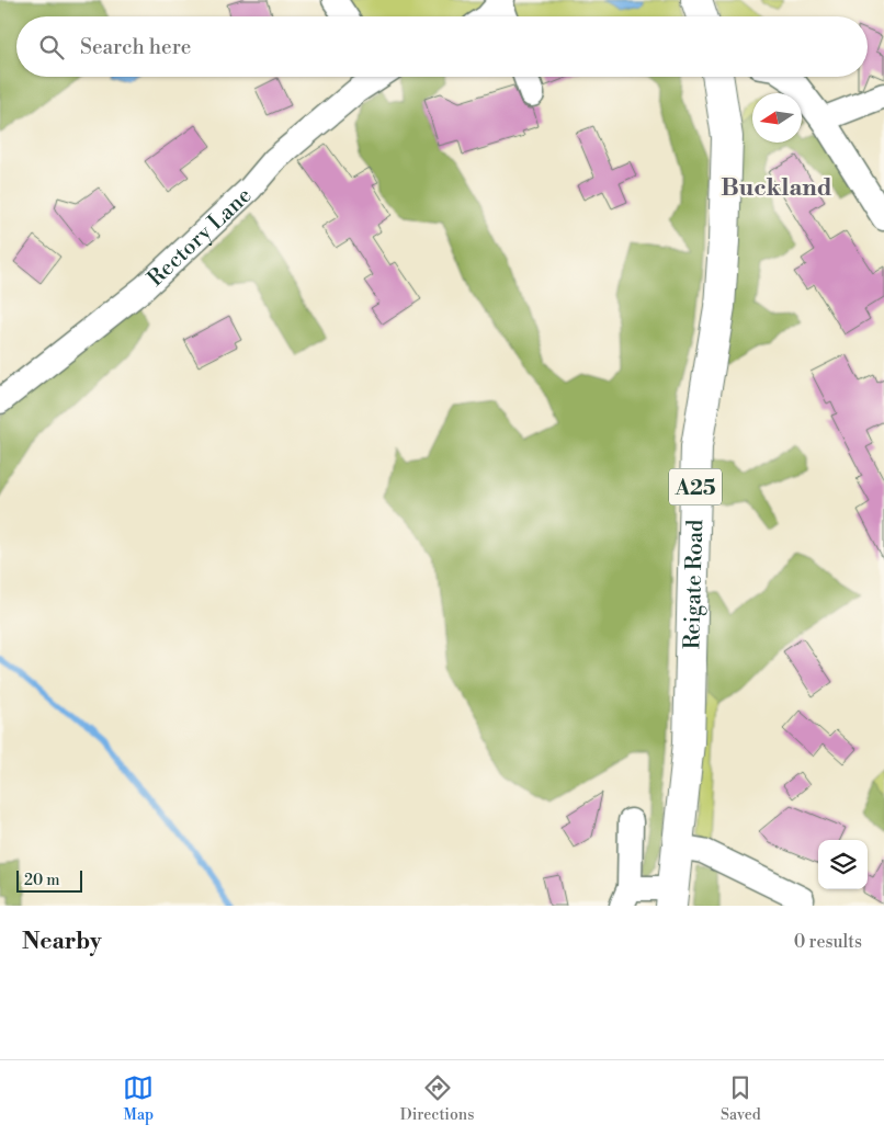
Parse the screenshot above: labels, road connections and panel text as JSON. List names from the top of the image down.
{
  "streets": {
    "main road": ["A25", "Reigate Road"],
    "street": ["Rectory Lane"]
  },
  "districts": ["Buckland"],
  "scale_bar": "20 m",
  "north": "left",
  "page": {
    "search": "Search here",
    "scale": "20 m",
    "heading": ["Nearby", "0 results"],
    "nav": ["Map", "Directions", "Saved"]
  }
}
